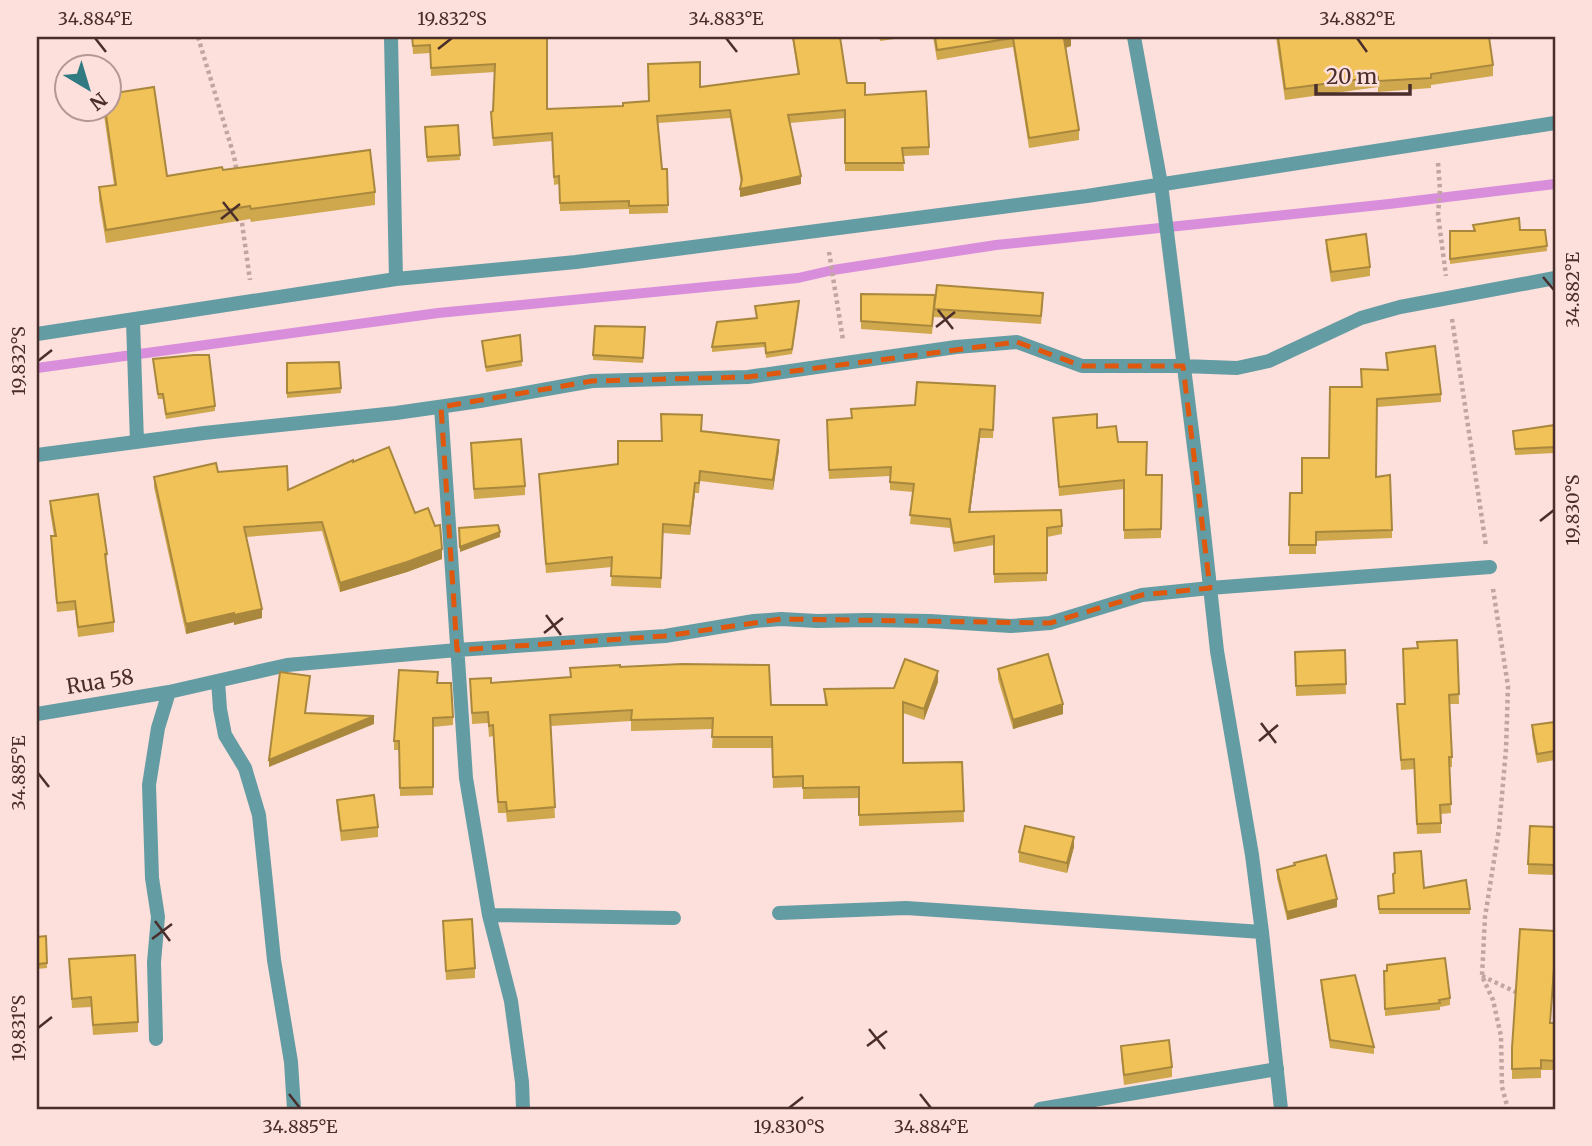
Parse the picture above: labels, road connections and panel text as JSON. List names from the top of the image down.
{
  "streets": {
    "street": ["Rua 58"]
  },
  "scale_bar": "20 m",
  "north": "bottom right",
  "coordinates": [
    "34.884°E",
    "19.832°S",
    "34.883°E",
    "34.882°E",
    "19.830°S",
    "34.885°E",
    "19.831°S"
  ]
}
